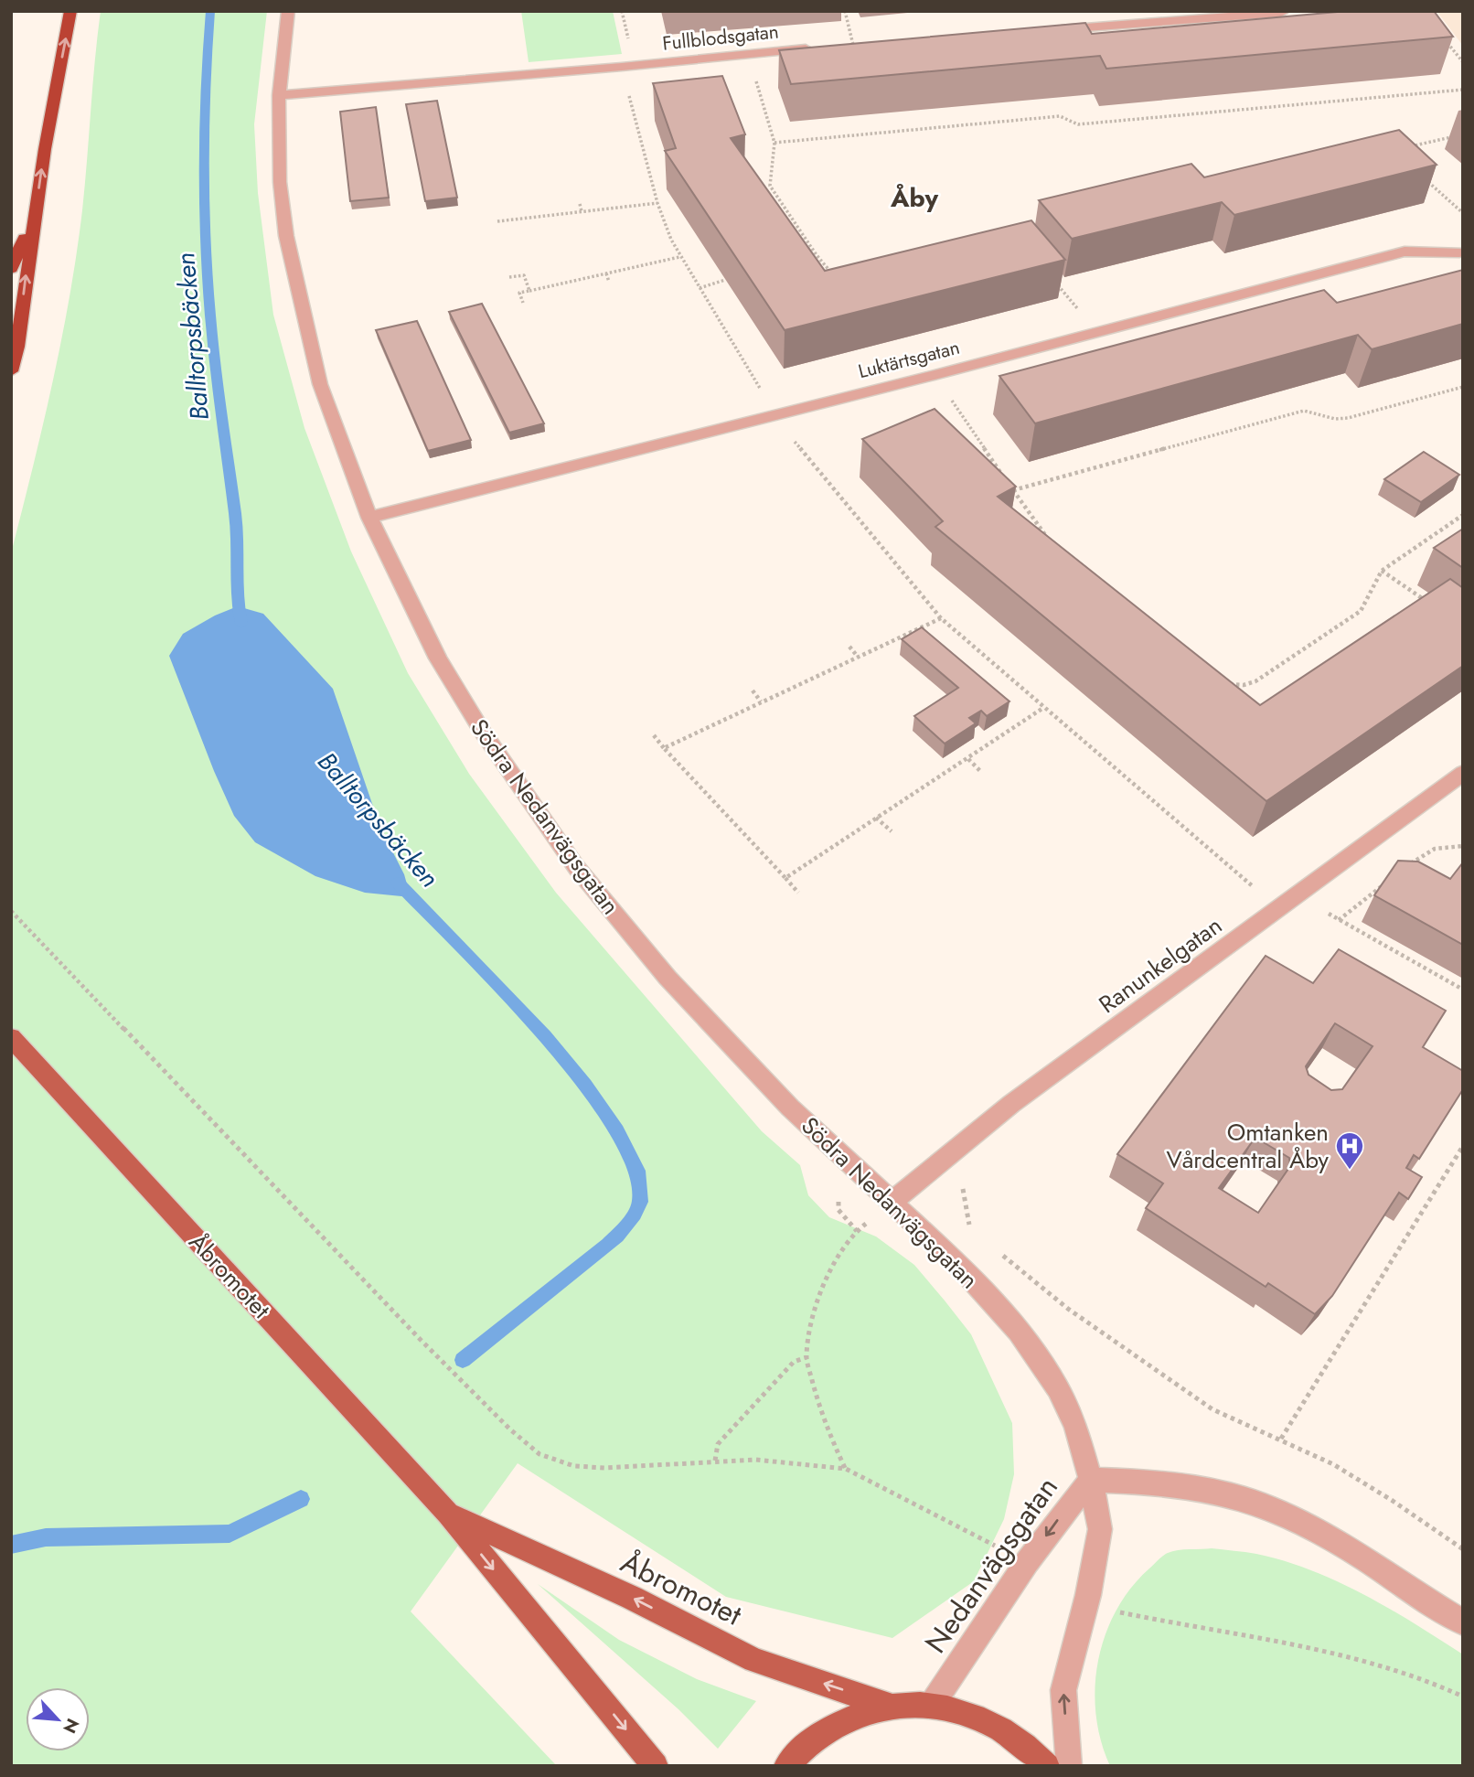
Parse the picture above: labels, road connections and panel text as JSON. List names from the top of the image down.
{
  "streets": {
    "main road": ["Åbromotet"],
    "street": [
      "Fullblodsgatan",
      "Luktärtsgatan",
      "Södra Nedanvägsgatan",
      "Ranunkelgatan",
      "Nedanvägsgatan"
    ]
  },
  "crossings": [
    ["Fullblodsgatan", "Södra Nedanvägsgatan"],
    ["Luktärtsgatan", "Södra Nedanvägsgatan"],
    ["Södra Nedanvägsgatan", "Ranunkelgatan"],
    ["Södra Nedanvägsgatan", "Nedanvägsgatan"],
    ["Åbromotet", "Nedanvägsgatan"]
  ],
  "districts": ["Åby"],
  "water": ["Balltorpsbäcken"],
  "places": {
    "hospital": ["Omtanken Vårdcentral Åby"]
  },
  "north": "bottom right"
}
